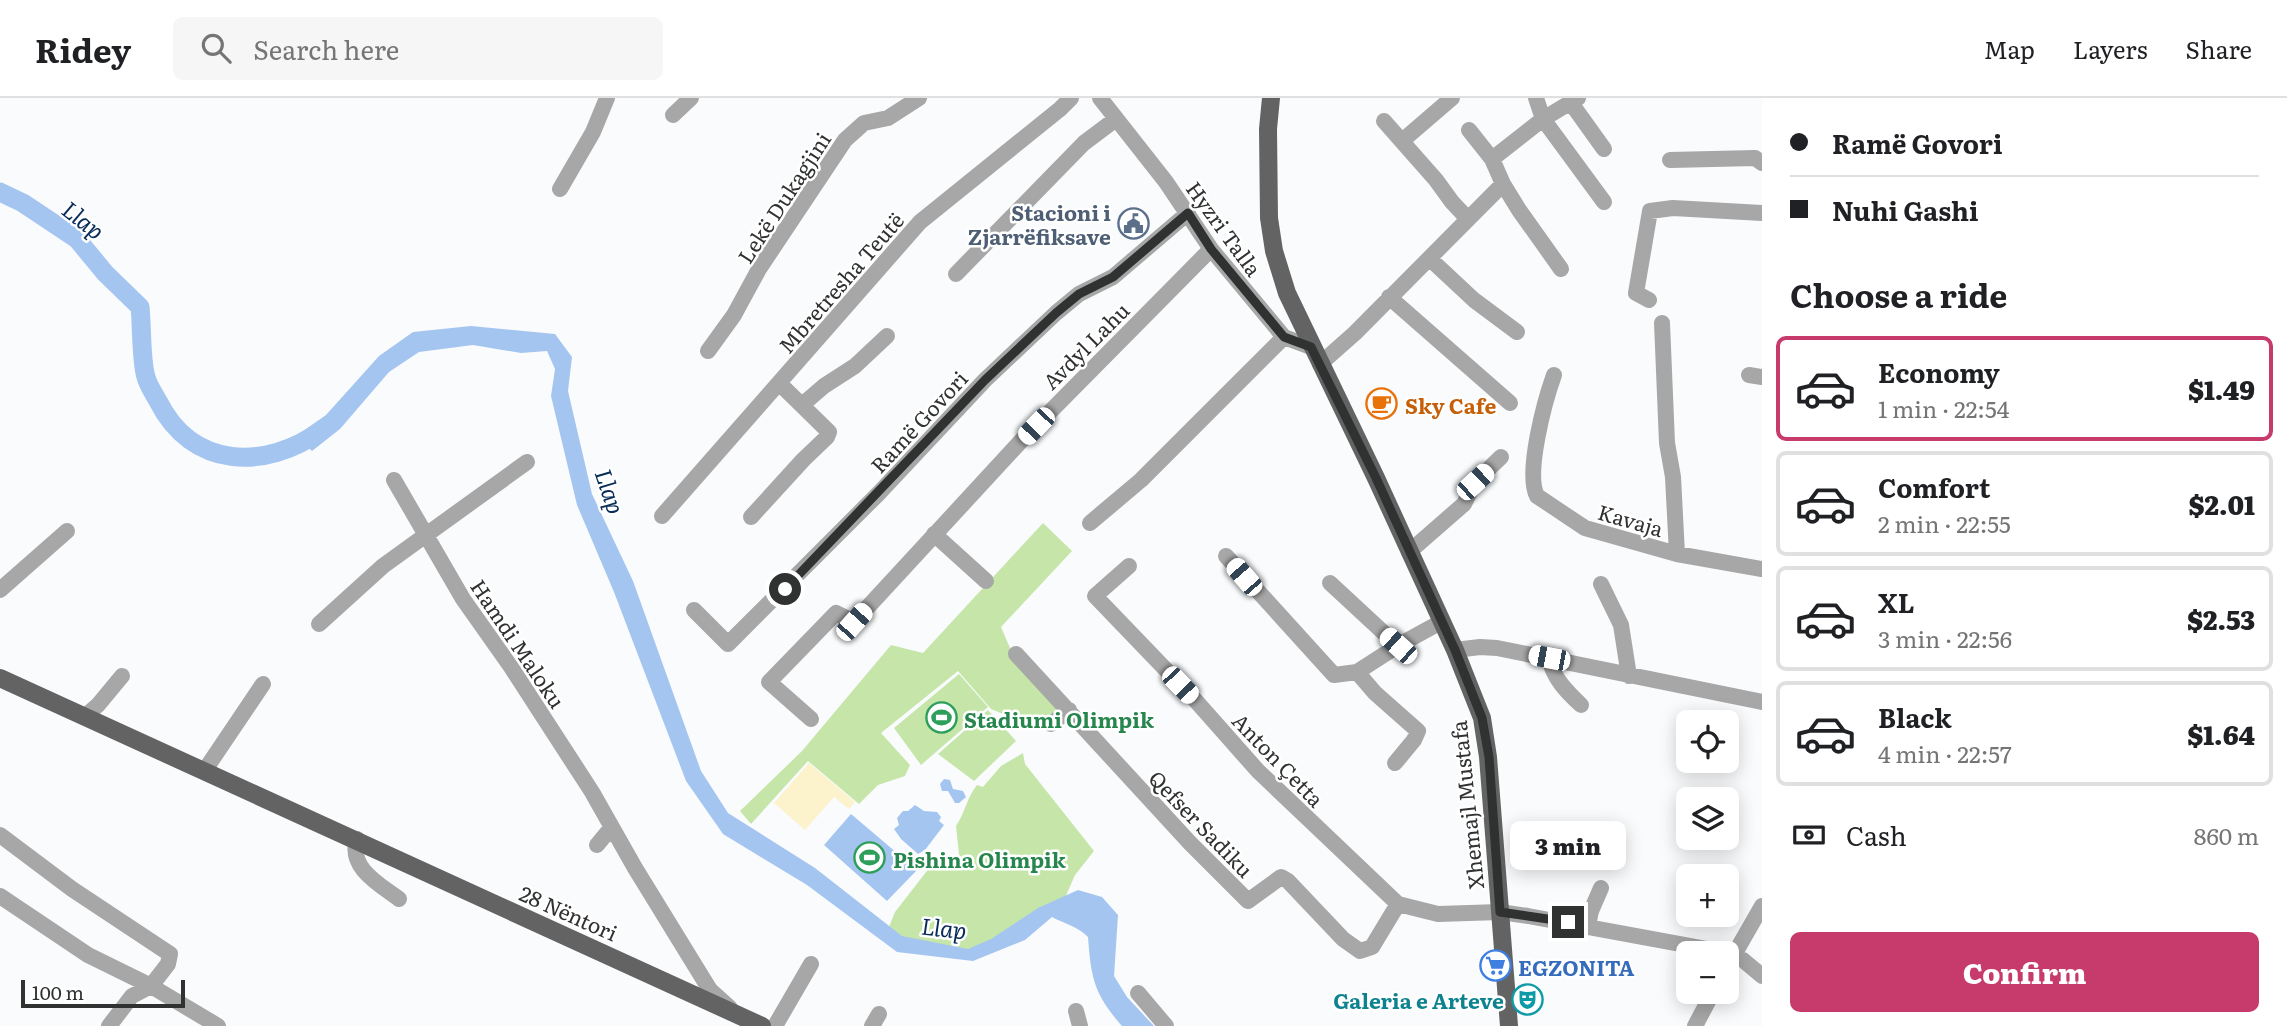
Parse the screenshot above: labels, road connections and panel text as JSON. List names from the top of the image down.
{
  "streets": {
    "main road": ["Xhemajl Mustafa", "28 Nëntori"],
    "street": [
      "Lekë Dukagjini",
      "Hyzri Talla",
      "Mbretresha Teutë",
      "Avdyl Lahu",
      "Ramë Govori",
      "Kavaja",
      "Hamdi Maloku",
      "Anton Çetta",
      "Qefser Sadiku"
    ]
  },
  "crossings": [
    ["Hyzri Talla", "Avdyl Lahu"],
    ["Hyzri Talla", "Ramë Govori"],
    ["Hyzri Talla", "Xhemajl Mustafa"],
    ["Hamdi Maloku", "28 Nëntori"],
    ["Anton Çetta", "Xhemajl Mustafa"],
    ["Anton Çetta", "Qefser Sadiku"]
  ],
  "water": ["Llap"],
  "places": {
    "public building": ["Stacioni i Zjarrëfiksave"],
    "cafe": ["Sky Cafe"],
    "sports": ["Stadiumi Olimpik", "Pishina Olimpik"],
    "supermarket": ["EGZONITA"],
    "theatre": ["Galeria e Arteve"]
  },
  "scale_bar": "100 m",
  "page": {
    "header": "Ridey",
    "search": "Search here",
    "nav": ["Map", "Layers", "Share"],
    "banner": ["Ramë Govori", "Nuhi Gashi"],
    "heading": "Choose a ride",
    "list": [
      {
        "name": "Economy",
        "note": "1 min · 22:54",
        "value": "$1.49"
      },
      {
        "name": "Comfort",
        "note": "2 min · 22:55",
        "value": "$2.01"
      },
      {
        "name": "XL",
        "note": "3 min · 22:56",
        "value": "$2.53"
      },
      {
        "name": "Black",
        "note": "4 min · 22:57",
        "value": "$1.64"
      }
    ],
    "map_buttons": ["+", "−"],
    "pay": ["Cash", "860 m"],
    "bubble": "3 min",
    "buttons": "Confirm",
    "scale": "100 m"
  }
}
